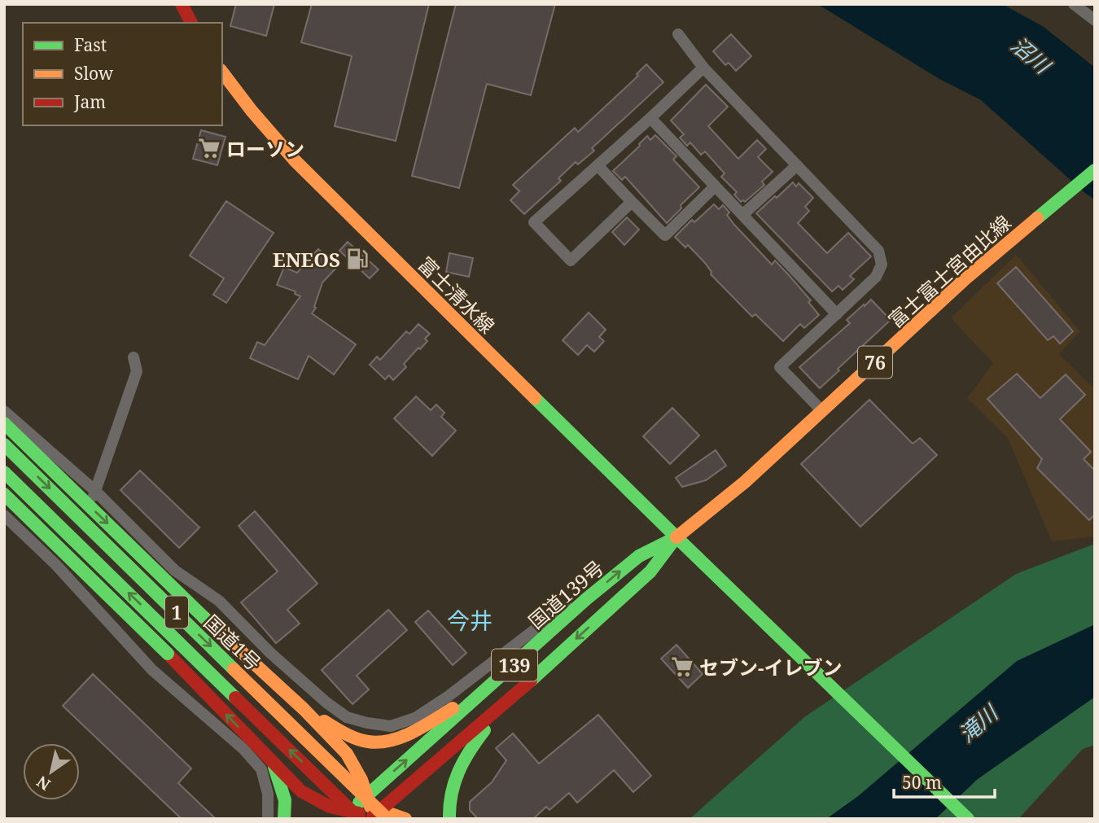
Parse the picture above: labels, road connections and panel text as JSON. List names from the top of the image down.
{
  "streets": {
    "main road": [
      "富士富士宮由比線",
      "富士清水線",
      "76",
      "国道139号",
      "1",
      "国道1号",
      "139"
    ]
  },
  "crossings": [
    ["富士富士宮由比線", "富士清水線"],
    ["富士富士宮由比線", "国道139号"],
    ["富士清水線", "国道139号"],
    ["国道139号", "1"],
    ["国道139号", "国道1号"],
    ["1", "国道1号"]
  ],
  "districts": ["今井"],
  "water": ["沼川", "滝川"],
  "places": {
    "supermarket": ["ローソン", "セブン-イレブン"],
    "fuel station": ["ENEOS"]
  },
  "legend": ["Fast", "Slow", "Jam"],
  "scale_bar": "50 m",
  "north": "bottom left"
}
